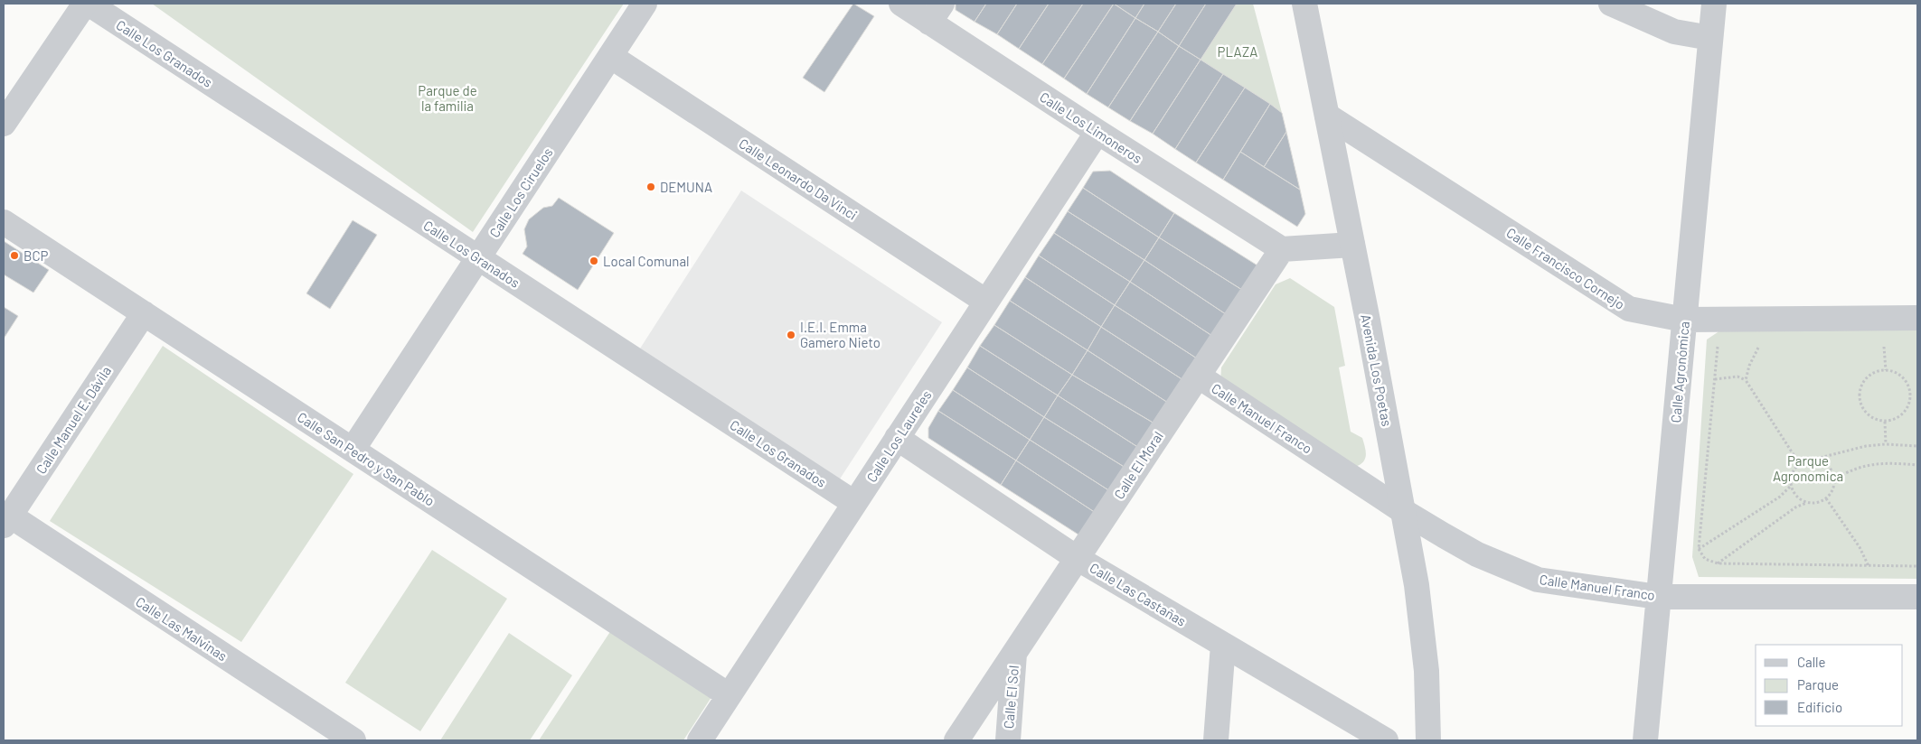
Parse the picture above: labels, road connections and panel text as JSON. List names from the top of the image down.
{
  "streets": {
    "street": [
      "Calle Los Granados",
      "Calle Los Limoneros",
      "Calle Leonardo Da Vinci",
      "Calle Los Ciruelos",
      "Calle Francisco Cornejo",
      "Avenida Los Poetas",
      "Calle Agronómica",
      "Calle Manuel Franco",
      "Calle Manuel E. Dávila",
      "Calle Los Laureles",
      "Calle San Pedro y San Pablo",
      "Calle El Moral",
      "Calle Las Castañas",
      "Calle Las Malvinas",
      "Calle El Sol"
    ]
  },
  "crossings": [
    ["Calle Los Granados", "Calle Los Ciruelos"],
    ["Calle Los Granados", "Calle Los Laureles"],
    ["Calle Los Limoneros", "Calle Los Laureles"],
    ["Calle Los Limoneros", "Calle El Moral"],
    ["Calle Leonardo Da Vinci", "Calle Los Ciruelos"],
    ["Calle Leonardo Da Vinci", "Calle Los Laureles"],
    ["Calle Los Ciruelos", "Calle San Pedro y San Pablo"],
    ["Calle Francisco Cornejo", "Avenida Los Poetas"],
    ["Calle Francisco Cornejo", "Calle Agronómica"],
    ["Avenida Los Poetas", "Calle Manuel Franco"],
    ["Calle Agronómica", "Calle Manuel Franco"],
    ["Calle Manuel Franco", "Calle El Moral"],
    ["Calle Manuel E. Dávila", "Calle San Pedro y San Pablo"],
    ["Calle Manuel E. Dávila", "Calle Las Malvinas"],
    ["Calle Los Laureles", "Calle San Pedro y San Pablo"],
    ["Calle Los Laureles", "Calle Las Castañas"],
    ["Calle El Moral", "Calle Las Castañas"],
    ["Calle El Moral", "Calle El Sol"]
  ],
  "parks": ["PLAZA", "Parque de la familia", "Parque Agronomica"],
  "places": [
    "DEMUNA",
    "BCP",
    "Local Comunal",
    "I.E.I. Emma Gamero Nieto"
  ],
  "legend": ["Calle", "Parque", "Edificio"]
}
